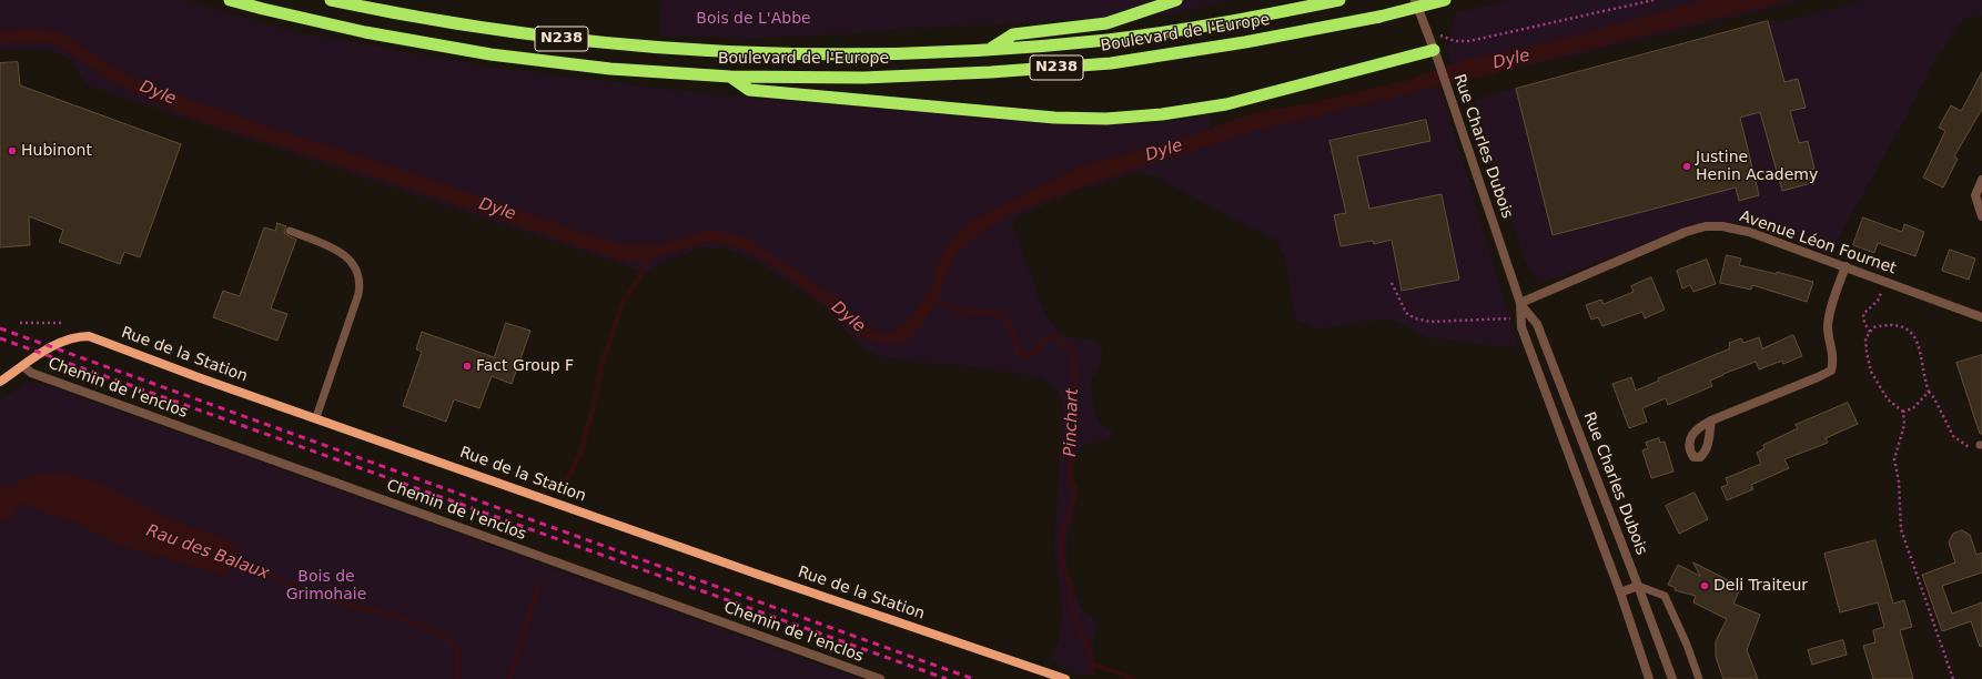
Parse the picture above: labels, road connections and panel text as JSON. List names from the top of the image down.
{
  "streets": {
    "highway": ["Boulevard de l'Europe", "N238"],
    "main road": ["Rue de la Station"],
    "street": ["Rue Charles Dubois", "Avenue Léon Fournet", "Chemin de l'enclos"]
  },
  "crossings": [
    ["Rue Charles Dubois", "Avenue Léon Fournet"],
    ["Rue de la Station", "Chemin de l'enclos"]
  ],
  "water": ["Dyle", "Pinchart", "Rau des Balaux"],
  "parks": ["Bois de L'Abbe", "Bois de Grimohaie"],
  "places": [
    "Hubinont",
    "Justine Henin Academy",
    "Fact Group F",
    "Deli Traiteur"
  ]
}
